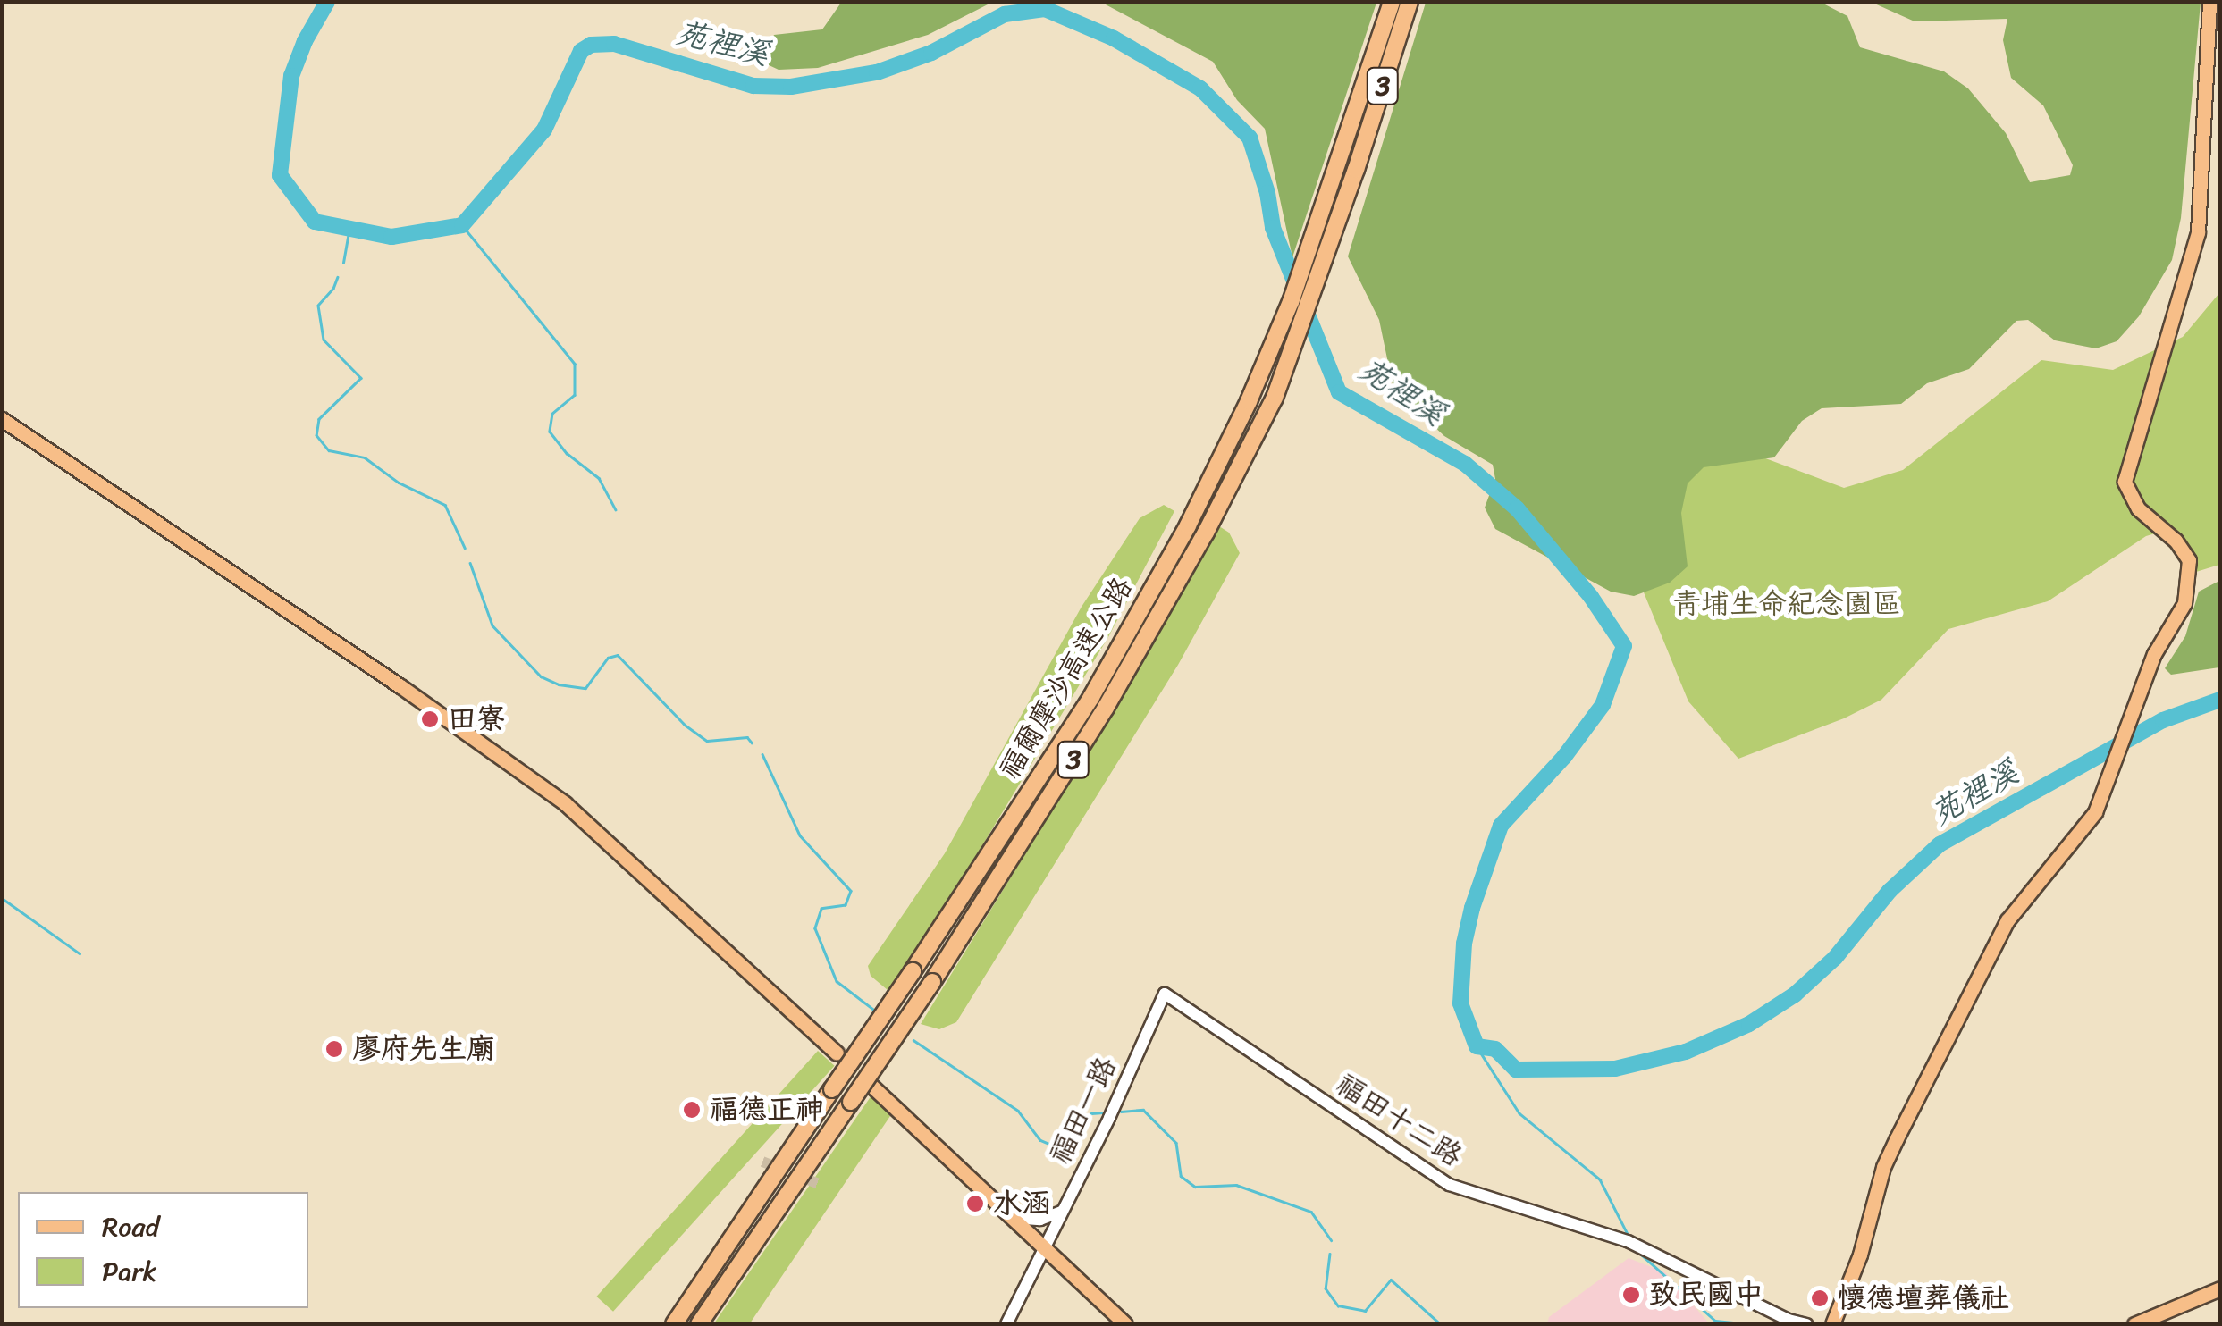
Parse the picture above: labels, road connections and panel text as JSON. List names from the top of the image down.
{
  "streets": {
    "highway": ["3", "福爾摩沙高速公路"],
    "street": ["福田一路", "福田十二路"]
  },
  "crossings": [
    ["福田一路", "福田十二路"]
  ],
  "water": ["苑裡溪"],
  "parks": ["青埔生命紀念園區"],
  "places": [
    "田寮",
    "廖府先生廟",
    "福德正神",
    "水涵",
    "致民國中",
    "懷德壇葬儀社"
  ],
  "legend": ["Road", "Park"]
}
